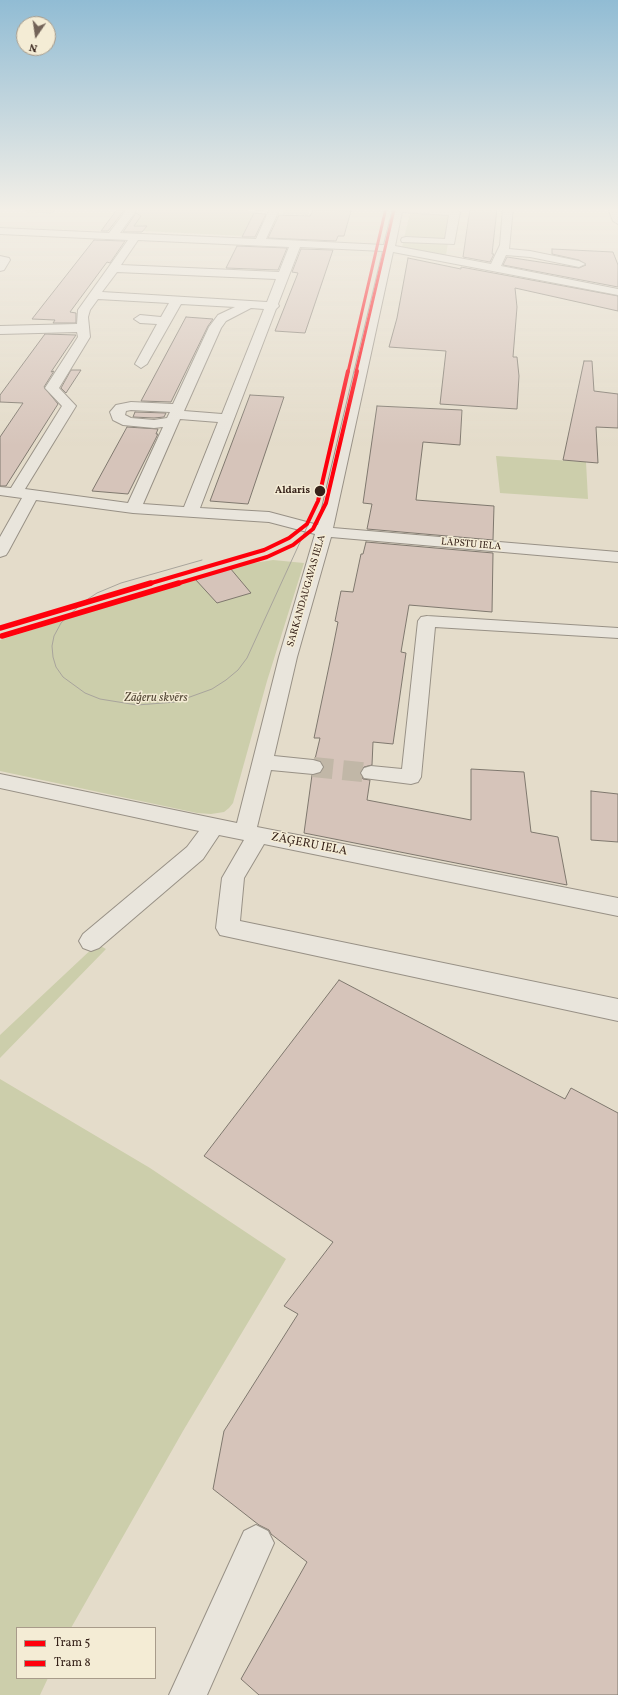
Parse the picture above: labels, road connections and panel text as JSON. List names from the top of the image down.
{
  "streets": {
    "street": ["LĀPSTU IELA", "SARKANDAUGAVAS IELA", "ZĀĢERU IELA"]
  },
  "crossings": [
    ["LĀPSTU IELA", "SARKANDAUGAVAS IELA"],
    ["SARKANDAUGAVAS IELA", "ZĀĢERU IELA"]
  ],
  "parks": ["Zāģeru skvērs"],
  "places": ["Aldaris"],
  "lines": ["tram line 5", "tram line 8"],
  "legend": ["Tram 5", "Tram 8"],
  "north": "bottom"
}
